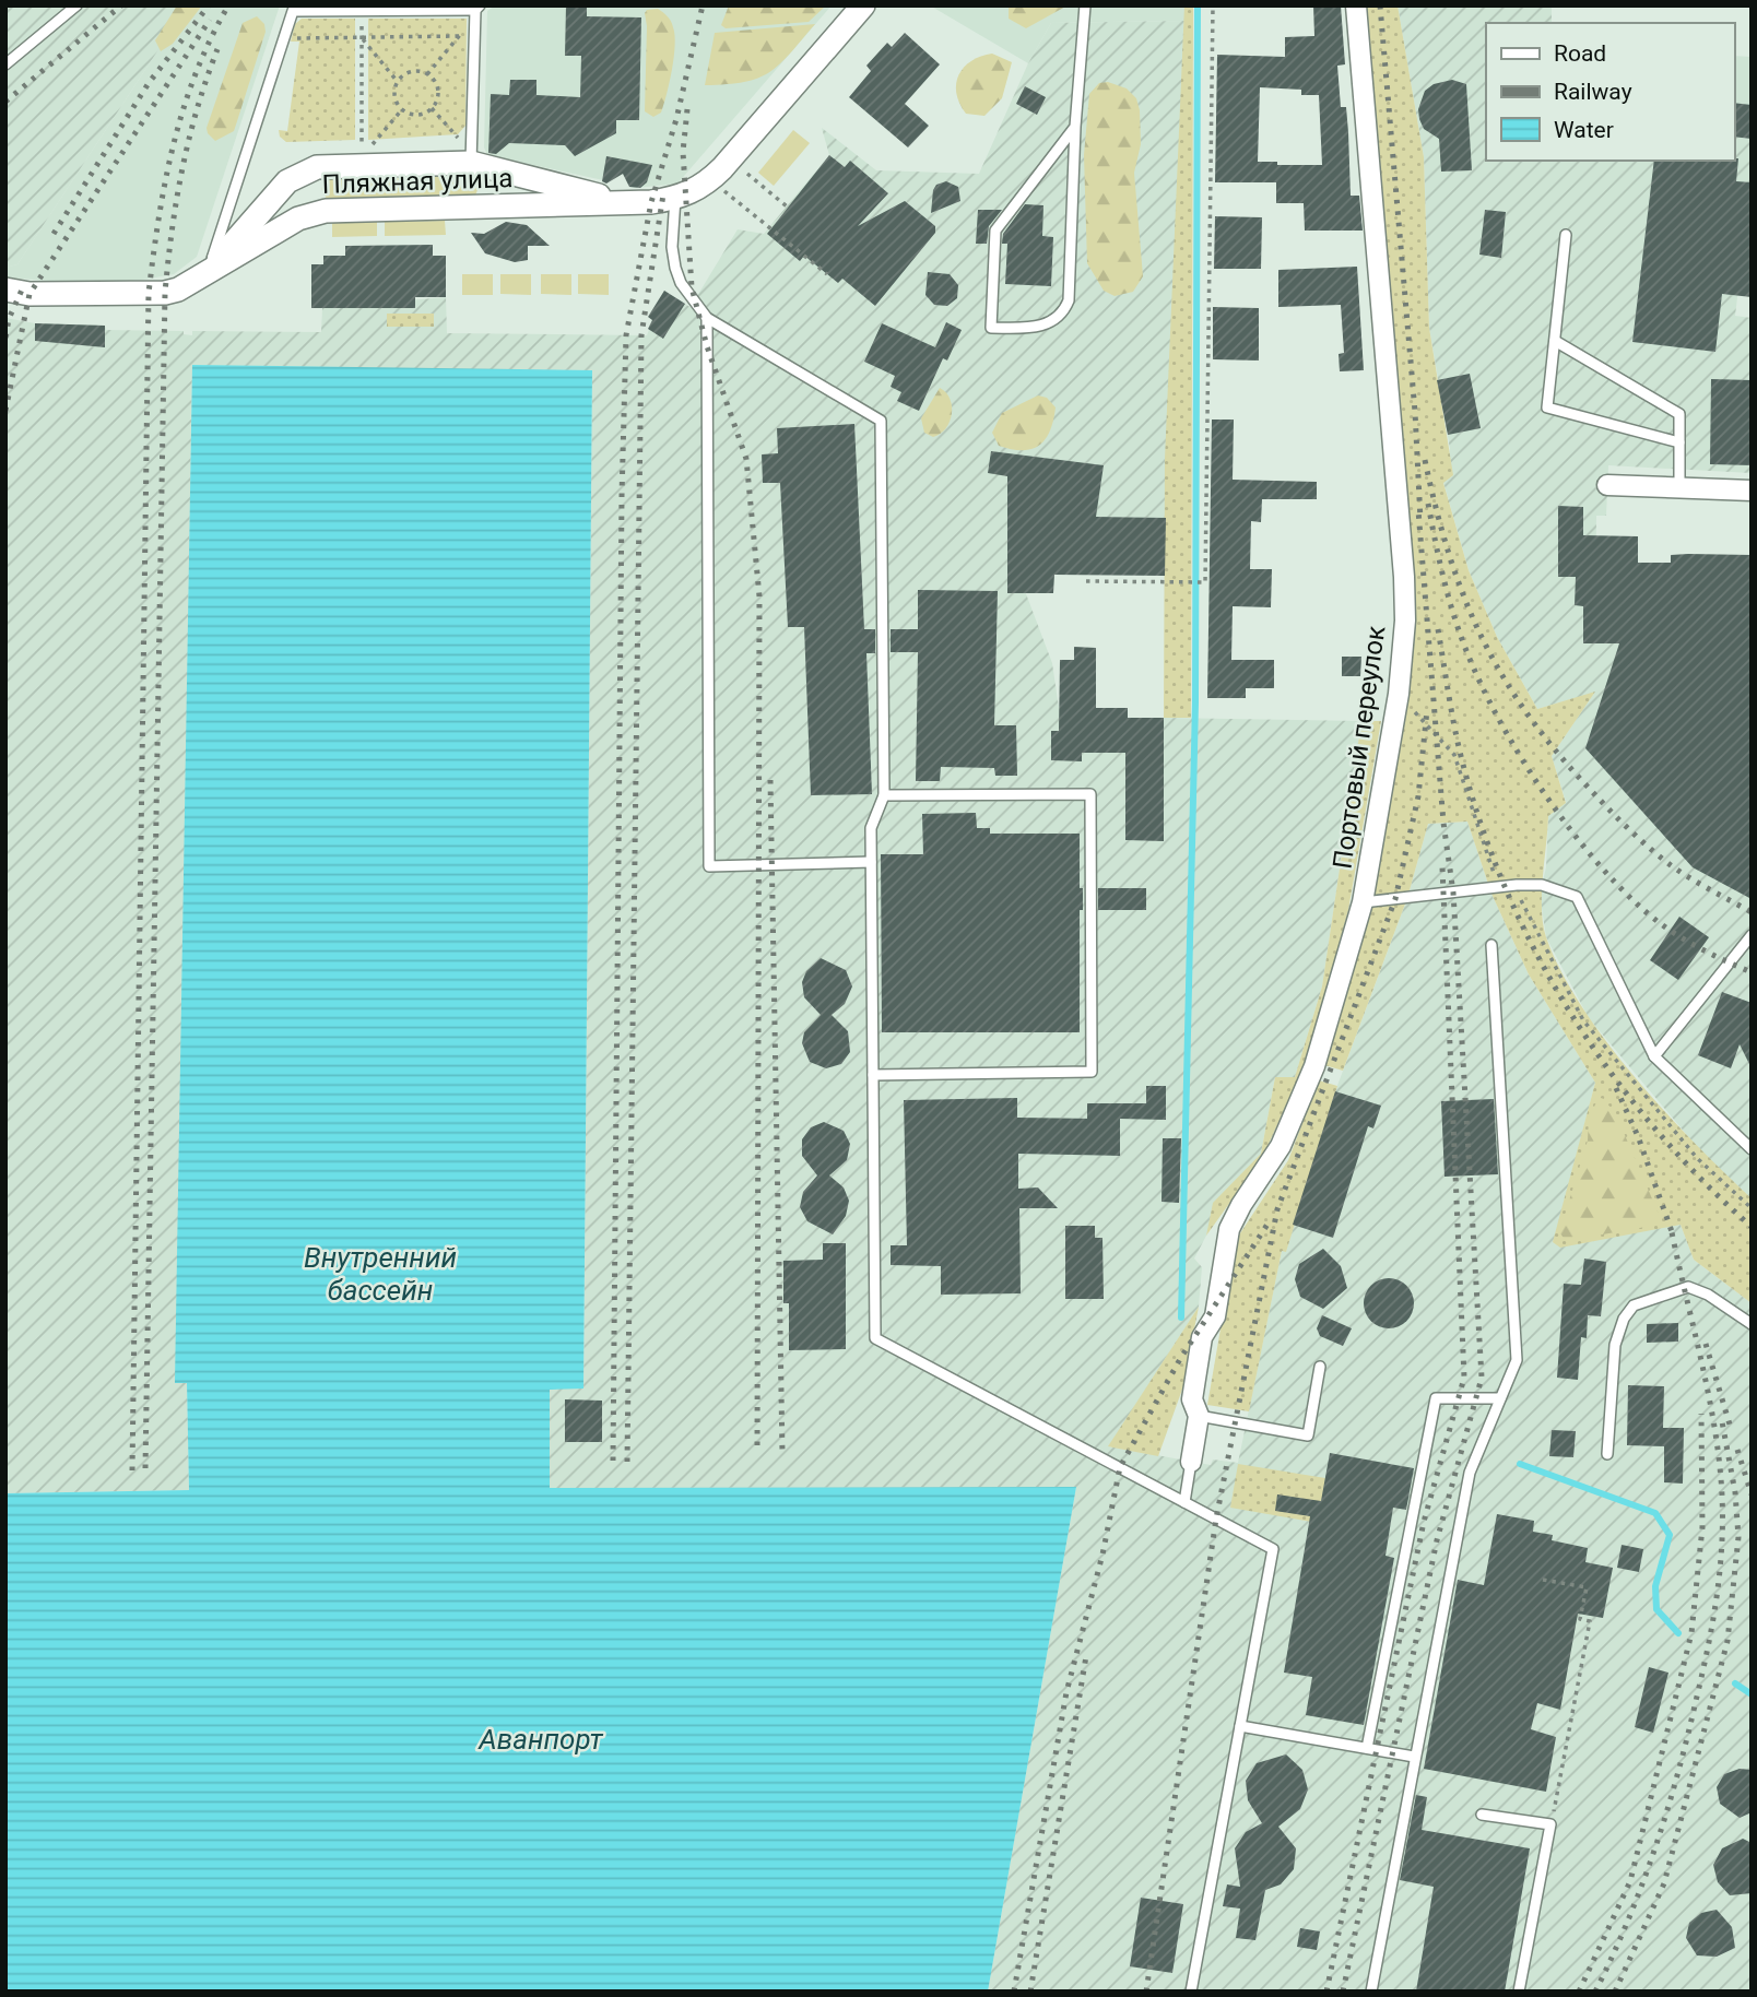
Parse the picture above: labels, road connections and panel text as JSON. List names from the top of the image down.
{
  "streets": {
    "street": ["Пляжная улица", "Портовый переулок"]
  },
  "water": ["Внутренний бассейн", "Аванпорт"],
  "legend": ["Road", "Railway", "Water"]
}
